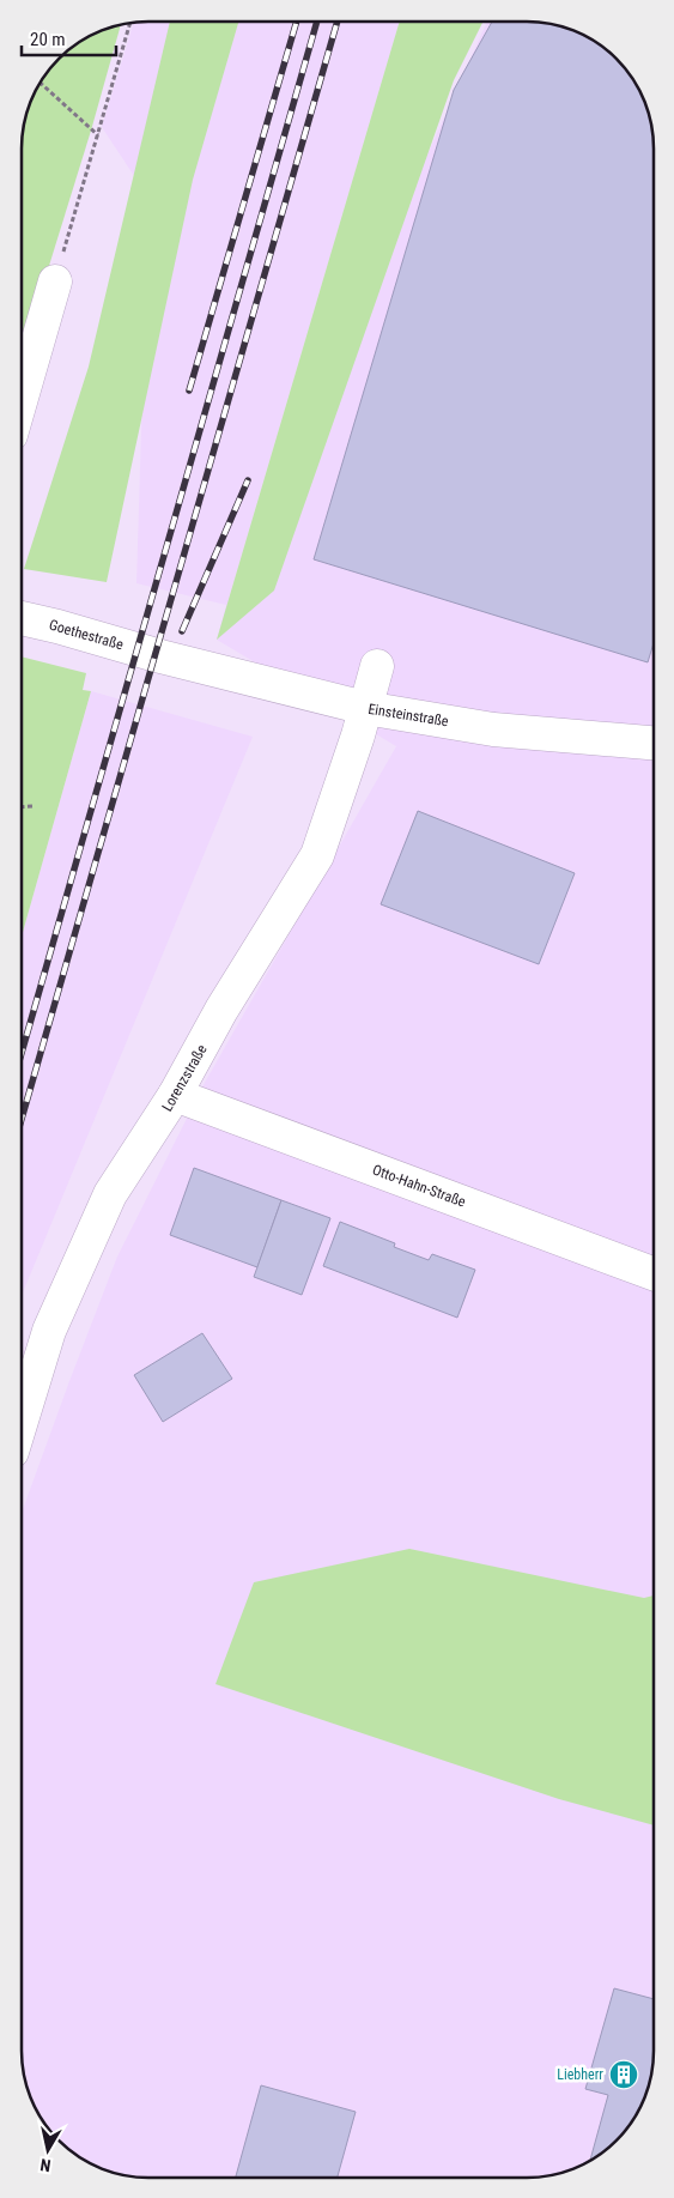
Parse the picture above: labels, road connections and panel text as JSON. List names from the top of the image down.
{
  "streets": {
    "street": [
      "Goethestraße",
      "Einsteinstraße",
      "Lorenzstraße",
      "Otto-Hahn-Straße"
    ]
  },
  "crossings": [
    ["Goethestraße", "Einsteinstraße"],
    ["Einsteinstraße", "Lorenzstraße"],
    ["Lorenzstraße", "Otto-Hahn-Straße"]
  ],
  "places": {
    "building": ["Liebherr"]
  },
  "scale_bar": "20 m",
  "north": "bottom"
}
